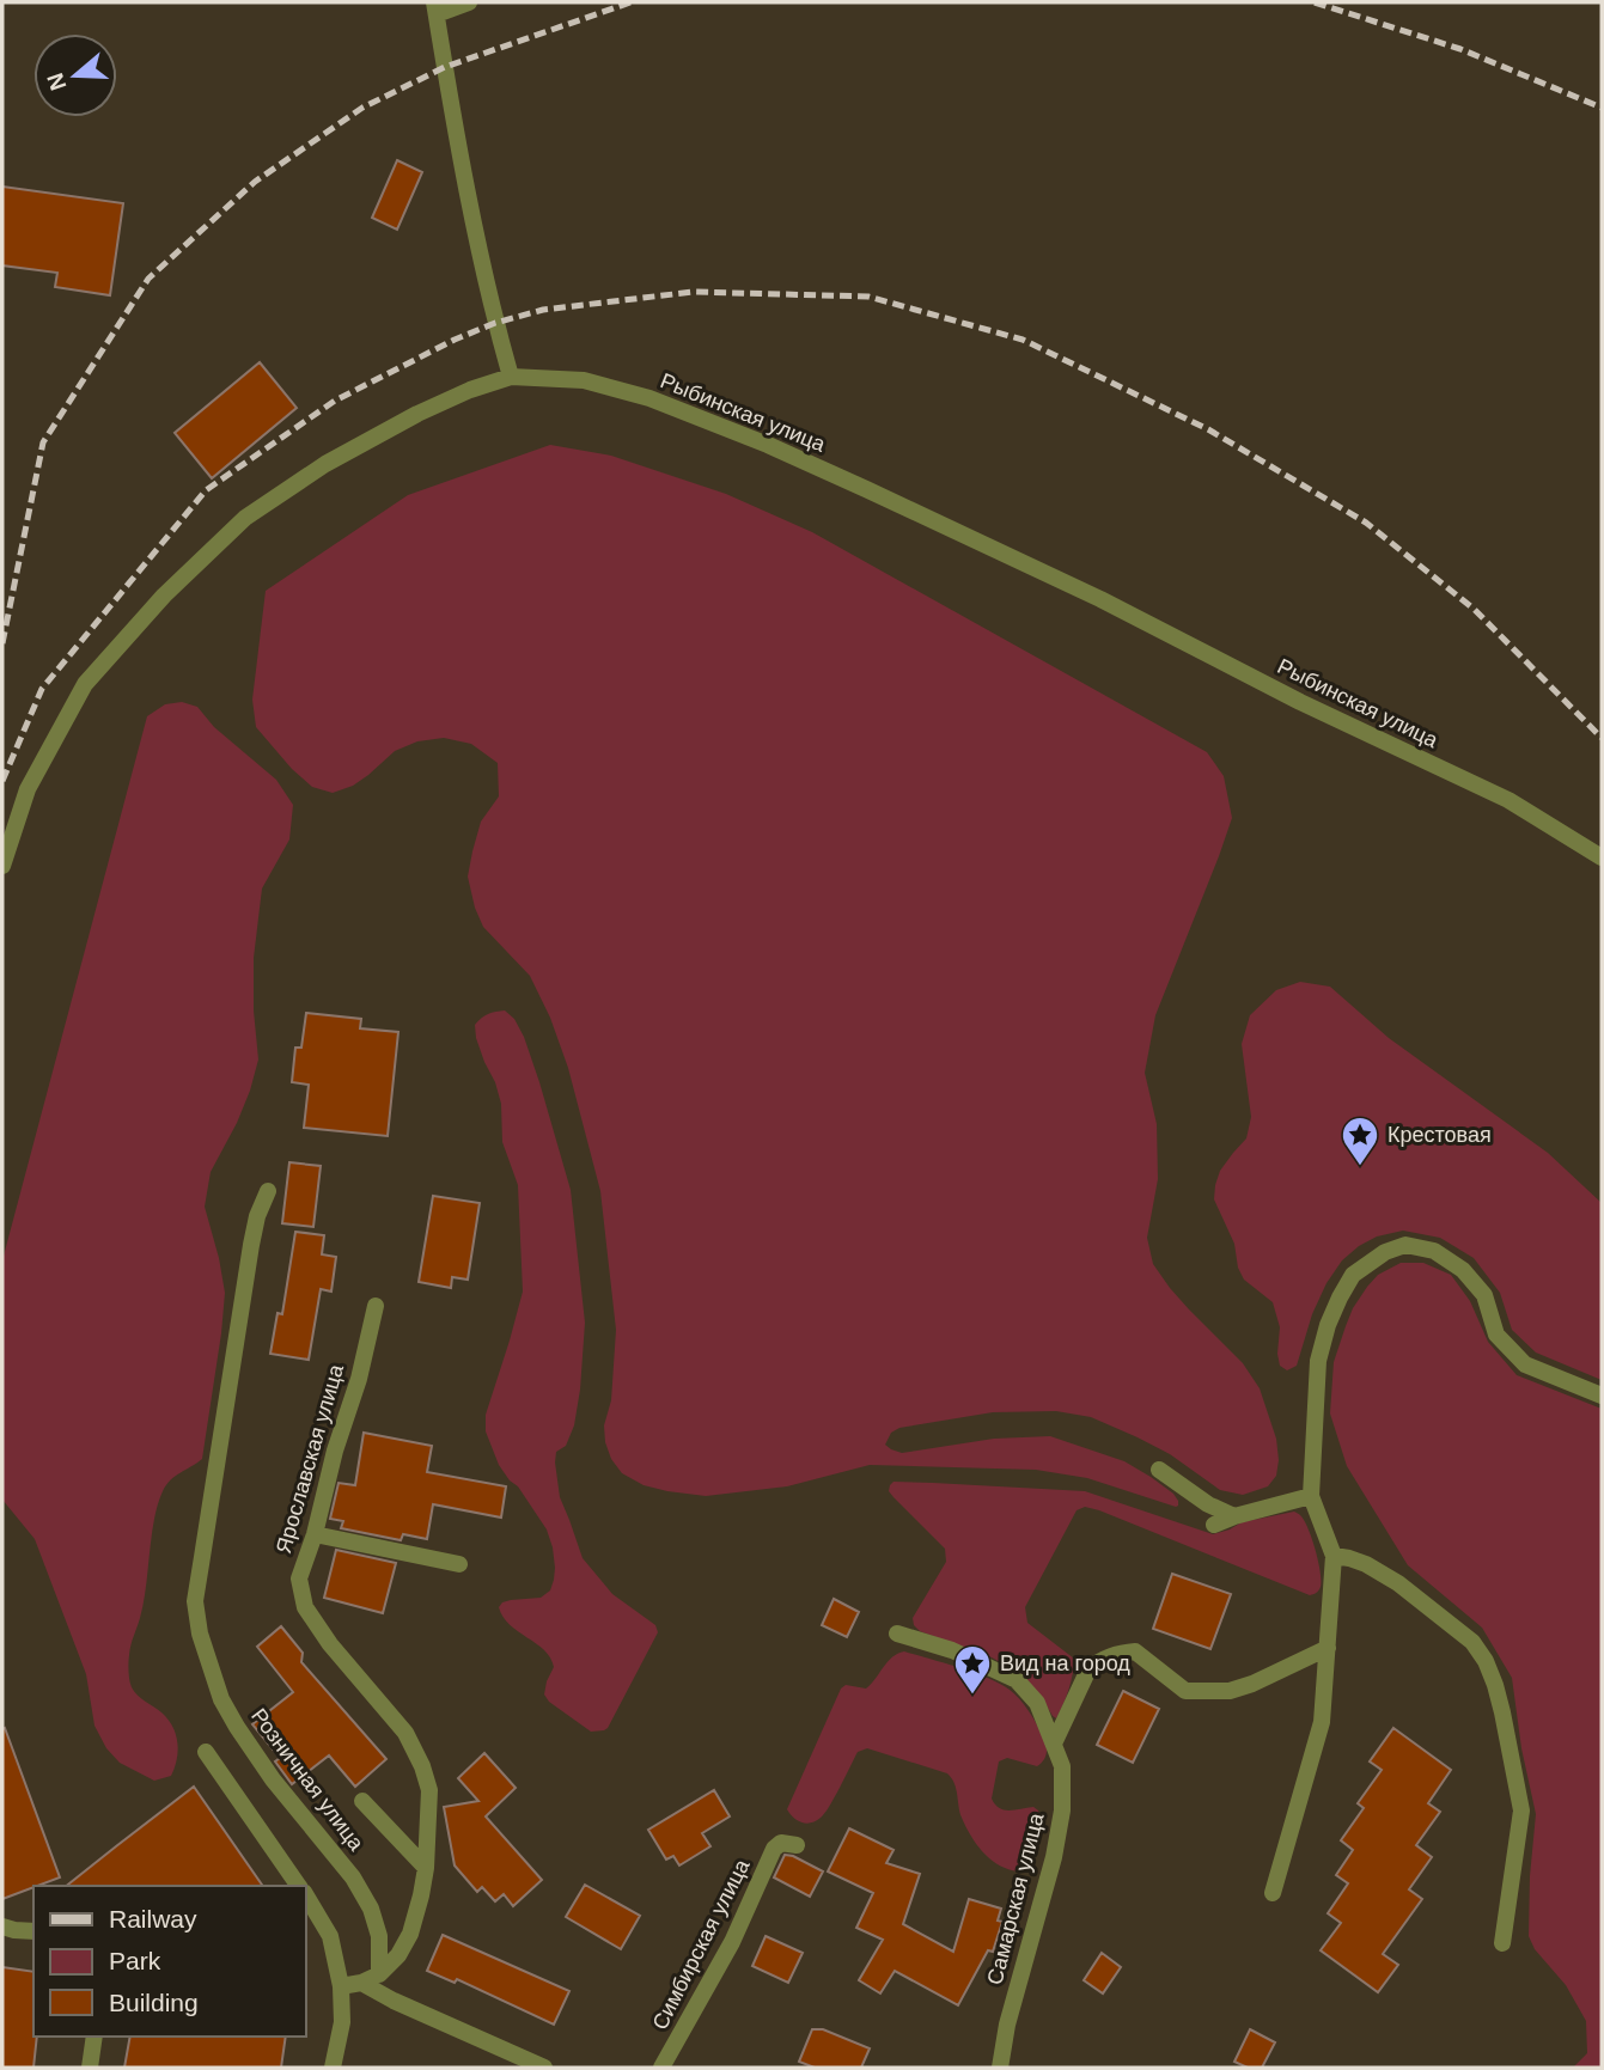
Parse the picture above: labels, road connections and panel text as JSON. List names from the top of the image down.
{
  "streets": {
    "lane": [
      "Рыбинская улица",
      "Ярославская улица",
      "Розничная улица",
      "Самарская улица",
      "Симбирская улица"
    ]
  },
  "crossings": [
    ["Ярославская улица", "Розничная улица"]
  ],
  "places": {
    "place": ["Крестовая", "Вид на город"]
  },
  "legend": ["Railway", "Park", "Building"],
  "north": "left"
}
